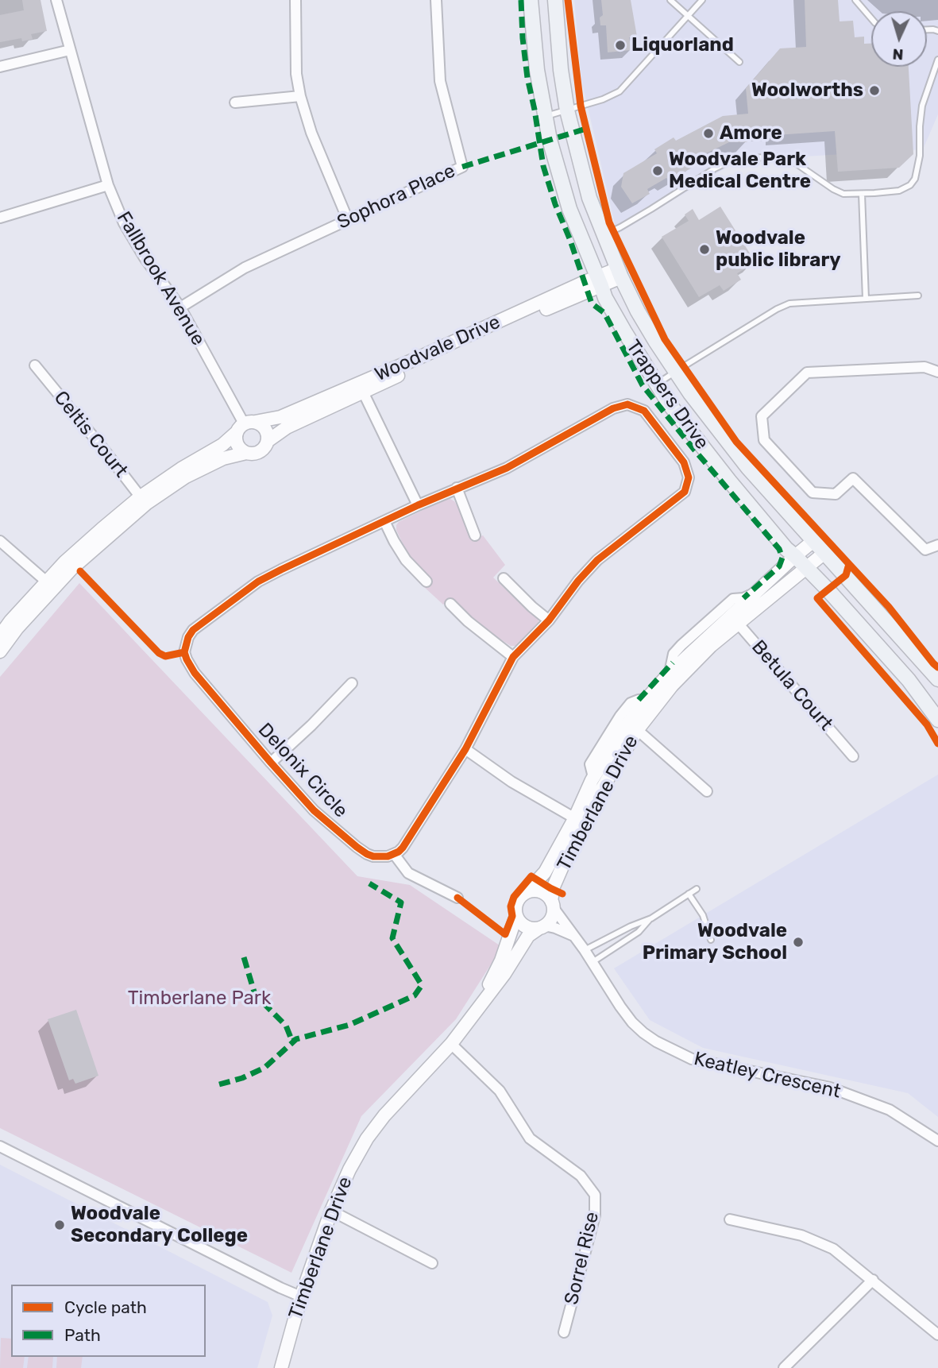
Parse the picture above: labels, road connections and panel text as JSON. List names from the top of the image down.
{
  "streets": {
    "main road": ["Trappers Drive"],
    "street": [
      "Sophora Place",
      "Fallbrook Avenue",
      "Woodvale Drive",
      "Celtis Court",
      "Betula Court",
      "Delonix Circle",
      "Timberlane Drive",
      "Keatley Crescent",
      "Sorrel Rise"
    ]
  },
  "crossings": [
    ["Sophora Place", "Fallbrook Avenue"],
    ["Fallbrook Avenue", "Woodvale Drive"],
    ["Woodvale Drive", "Trappers Drive"],
    ["Woodvale Drive", "Celtis Court"],
    ["Trappers Drive", "Timberlane Drive"],
    ["Betula Court", "Timberlane Drive"],
    ["Timberlane Drive", "Keatley Crescent"],
    ["Timberlane Drive", "Sorrel Rise"]
  ],
  "parks": ["Timberlane Park"],
  "places": [
    "Liquorland",
    "Woolworths",
    "Amore",
    "Woodvale Park Medical Centre",
    "Woodvale public library",
    "Woodvale Primary School",
    "Woodvale Secondary College"
  ],
  "legend": ["Cycle path", "Path"],
  "north": "bottom"
}
